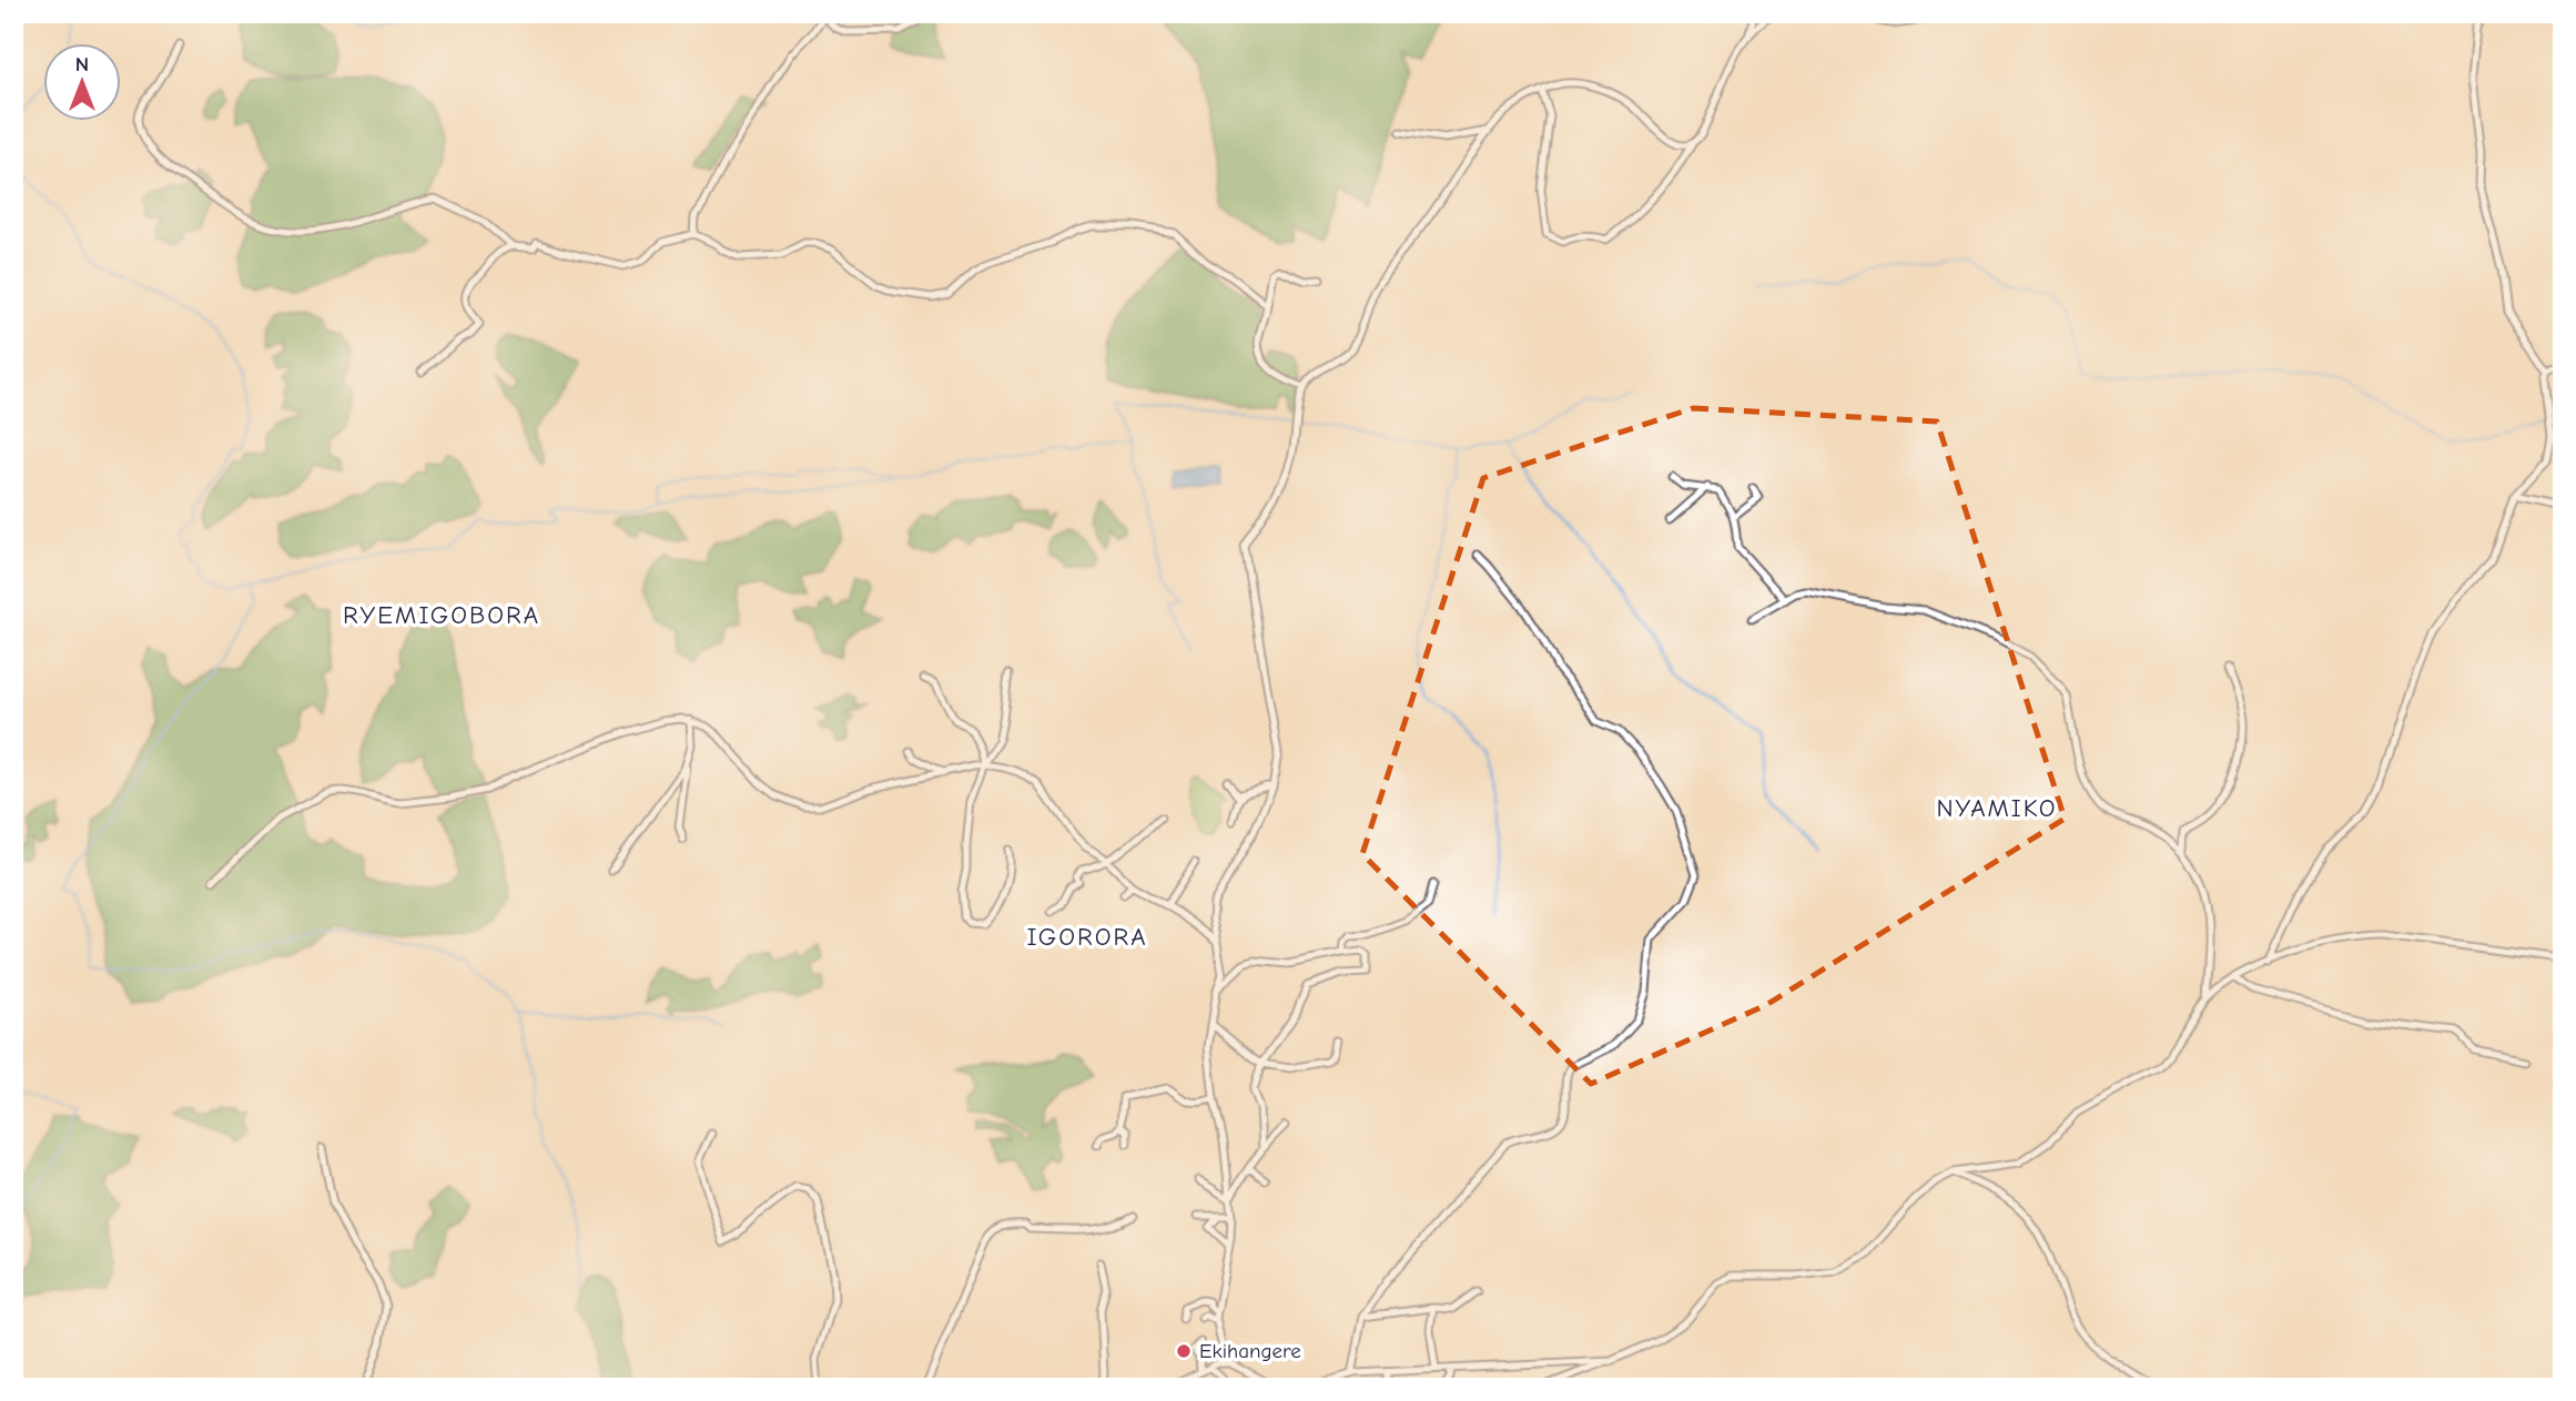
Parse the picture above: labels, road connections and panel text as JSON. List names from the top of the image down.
{
  "districts": ["RYEMIGOBORA", "NYAMIKO", "IGORORA"],
  "places": ["Ekihangere"],
  "north": "top"
}
